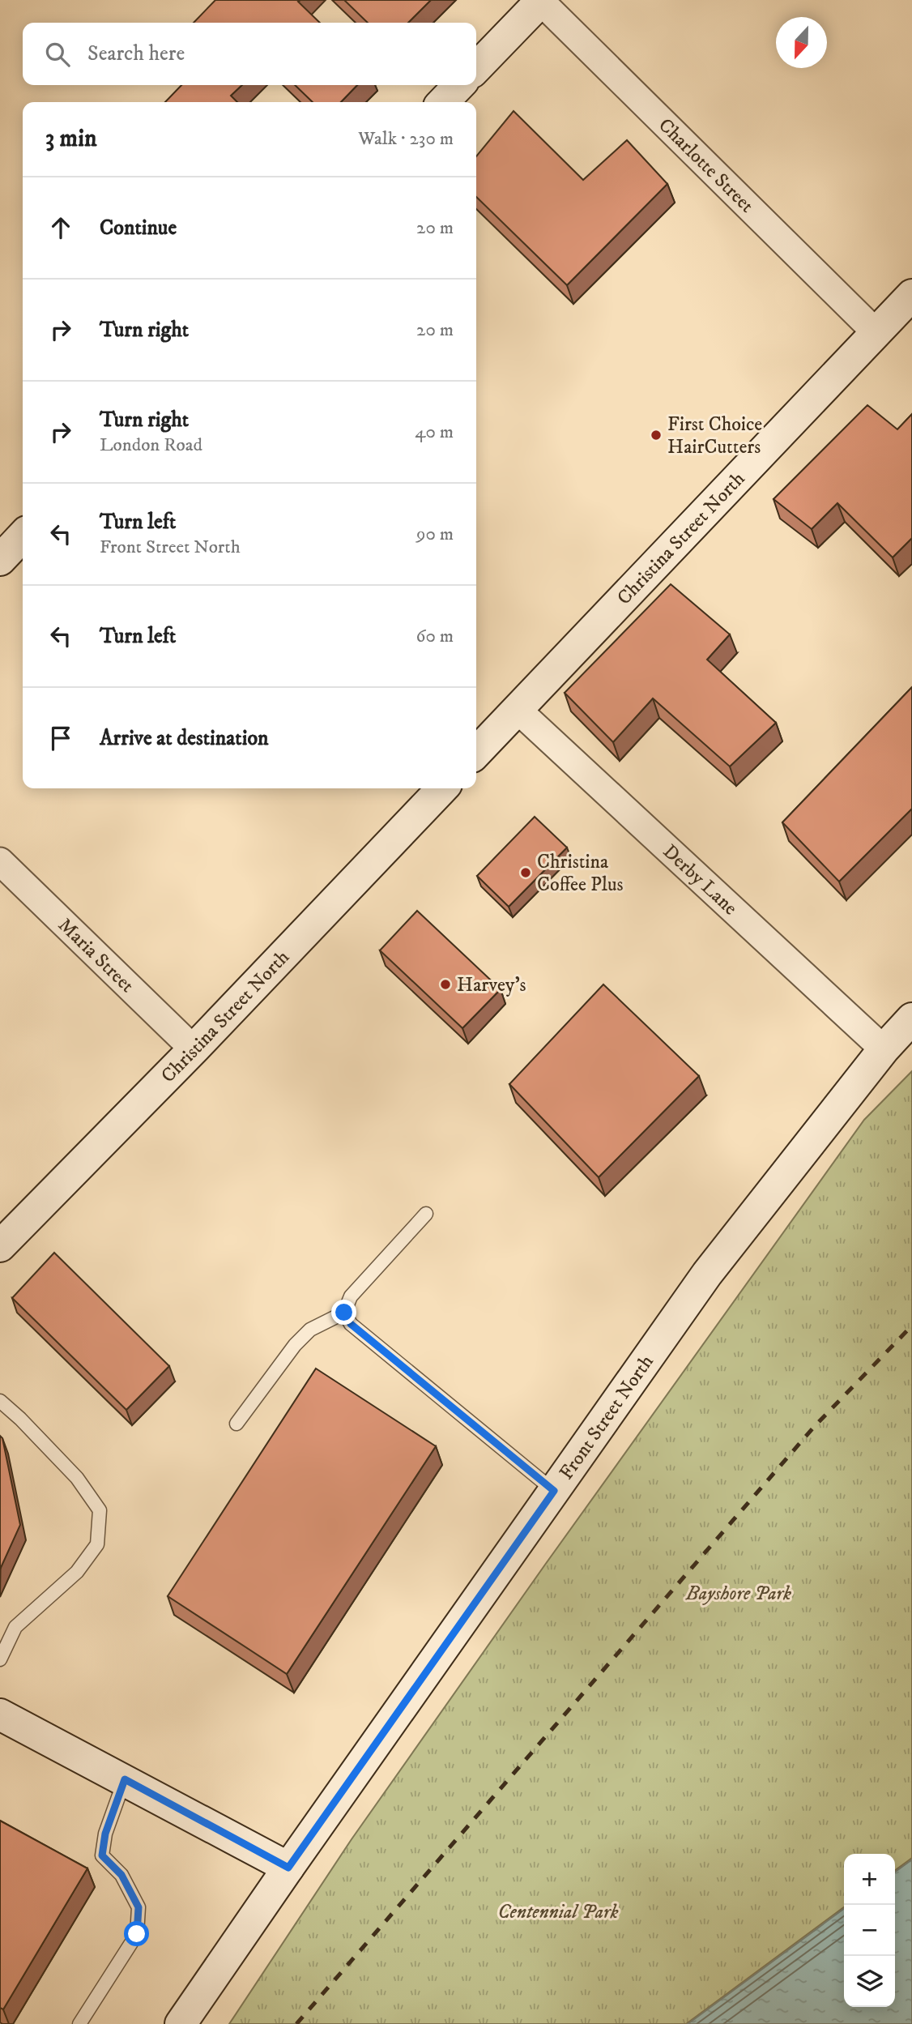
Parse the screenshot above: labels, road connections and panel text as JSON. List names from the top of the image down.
{
  "streets": {
    "street": [
      "Charlotte Street",
      "Christina Street North",
      "Derby Lane",
      "Maria Street",
      "Front Street North"
    ]
  },
  "crossings": [
    ["Charlotte Street", "Christina Street North"],
    ["Christina Street North", "Derby Lane"],
    ["Christina Street North", "Maria Street"],
    ["Derby Lane", "Front Street North"]
  ],
  "parks": ["Bayshore Park", "Centennial Park"],
  "places": ["First Choice HairCutters", "Christina Coffee Plus", "Harvey's"],
  "north": "bottom",
  "page": {
    "search": "Search here",
    "heading": ["3 min", "Walk · 230 m"],
    "list": [
      ["Continue", "20 m"],
      ["Turn right", "20 m"],
      ["Turn right", "London Road", "40 m"],
      ["Turn left", "Front Street North", "90 m"],
      ["Turn left", "60 m"],
      "Arrive at destination"
    ],
    "map_buttons": ["+", "−"]
  }
}
